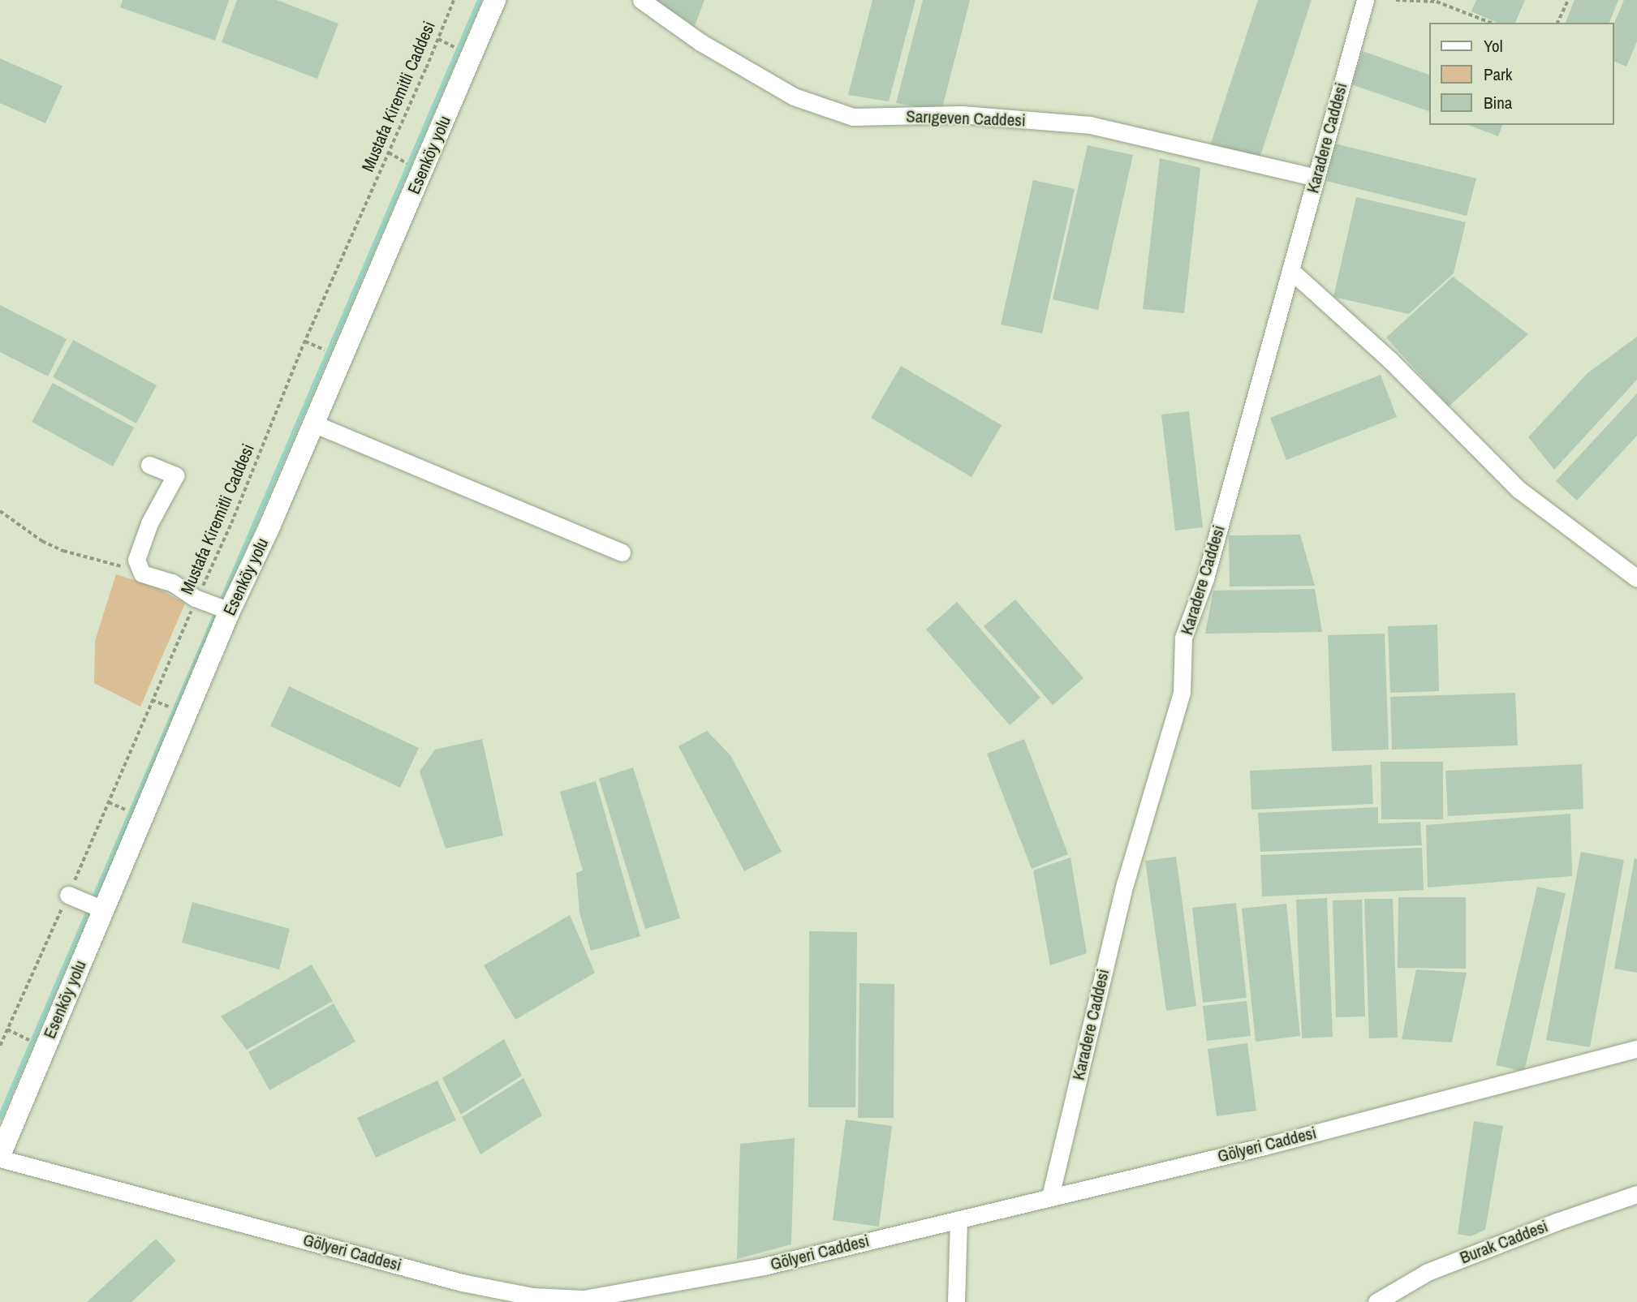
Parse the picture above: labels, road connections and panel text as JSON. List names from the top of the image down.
{
  "streets": {
    "street": [
      "Sarıgeven Caddesi",
      "Karadere Caddesi",
      "Esenköy yolu",
      "Gölyeri Caddesi",
      "Burak Caddesi"
    ],
    "path": ["Mustafa Kiremitli Caddesi"]
  },
  "crossings": [
    ["Mustafa Kiremitli Caddesi", "Esenköy yolu"],
    ["Sarıgeven Caddesi", "Karadere Caddesi"],
    ["Karadere Caddesi", "Gölyeri Caddesi"],
    ["Esenköy yolu", "Gölyeri Caddesi"]
  ],
  "legend": ["Yol", "Park", "Bina"]
}
